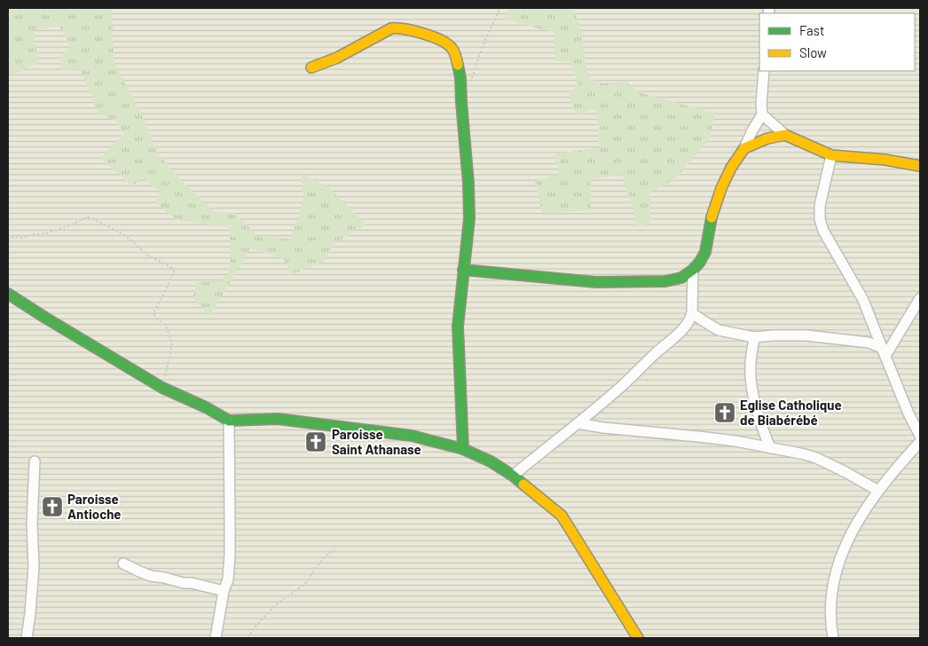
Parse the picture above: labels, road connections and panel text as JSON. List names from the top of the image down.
{
  "places": {
    "church": ["Eglise Catholique de Biabérébé", "Paroisse Saint Athanase", "Paroisse Antioche"]
  },
  "legend": ["Fast", "Slow"]
}
